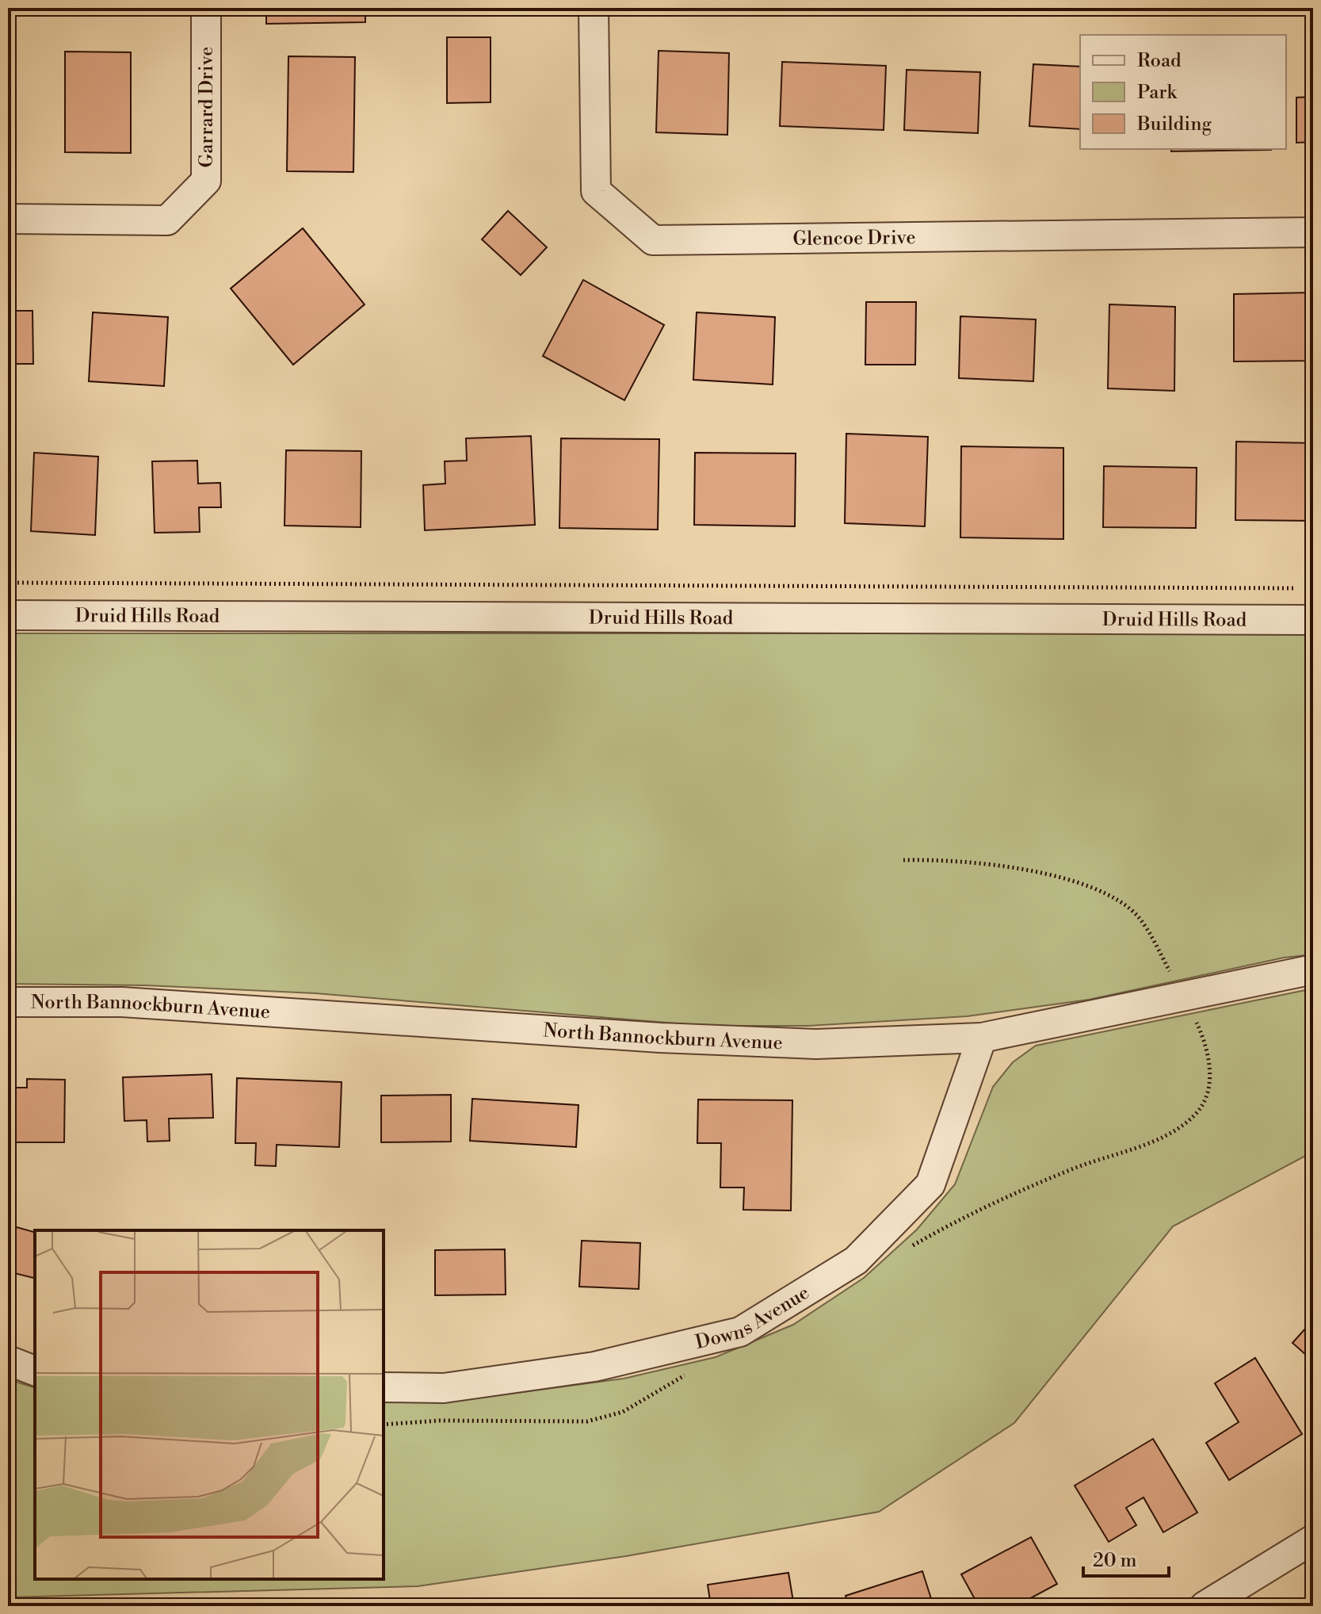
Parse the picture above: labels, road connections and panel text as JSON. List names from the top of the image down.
{
  "streets": {
    "street": [
      "Garrard Drive",
      "Glencoe Drive",
      "Druid Hills Road",
      "North Bannockburn Avenue",
      "Downs Avenue"
    ]
  },
  "crossings": [
    ["North Bannockburn Avenue", "Downs Avenue"]
  ],
  "legend": ["Road", "Park", "Building"],
  "scale_bar": "20 m"
}
